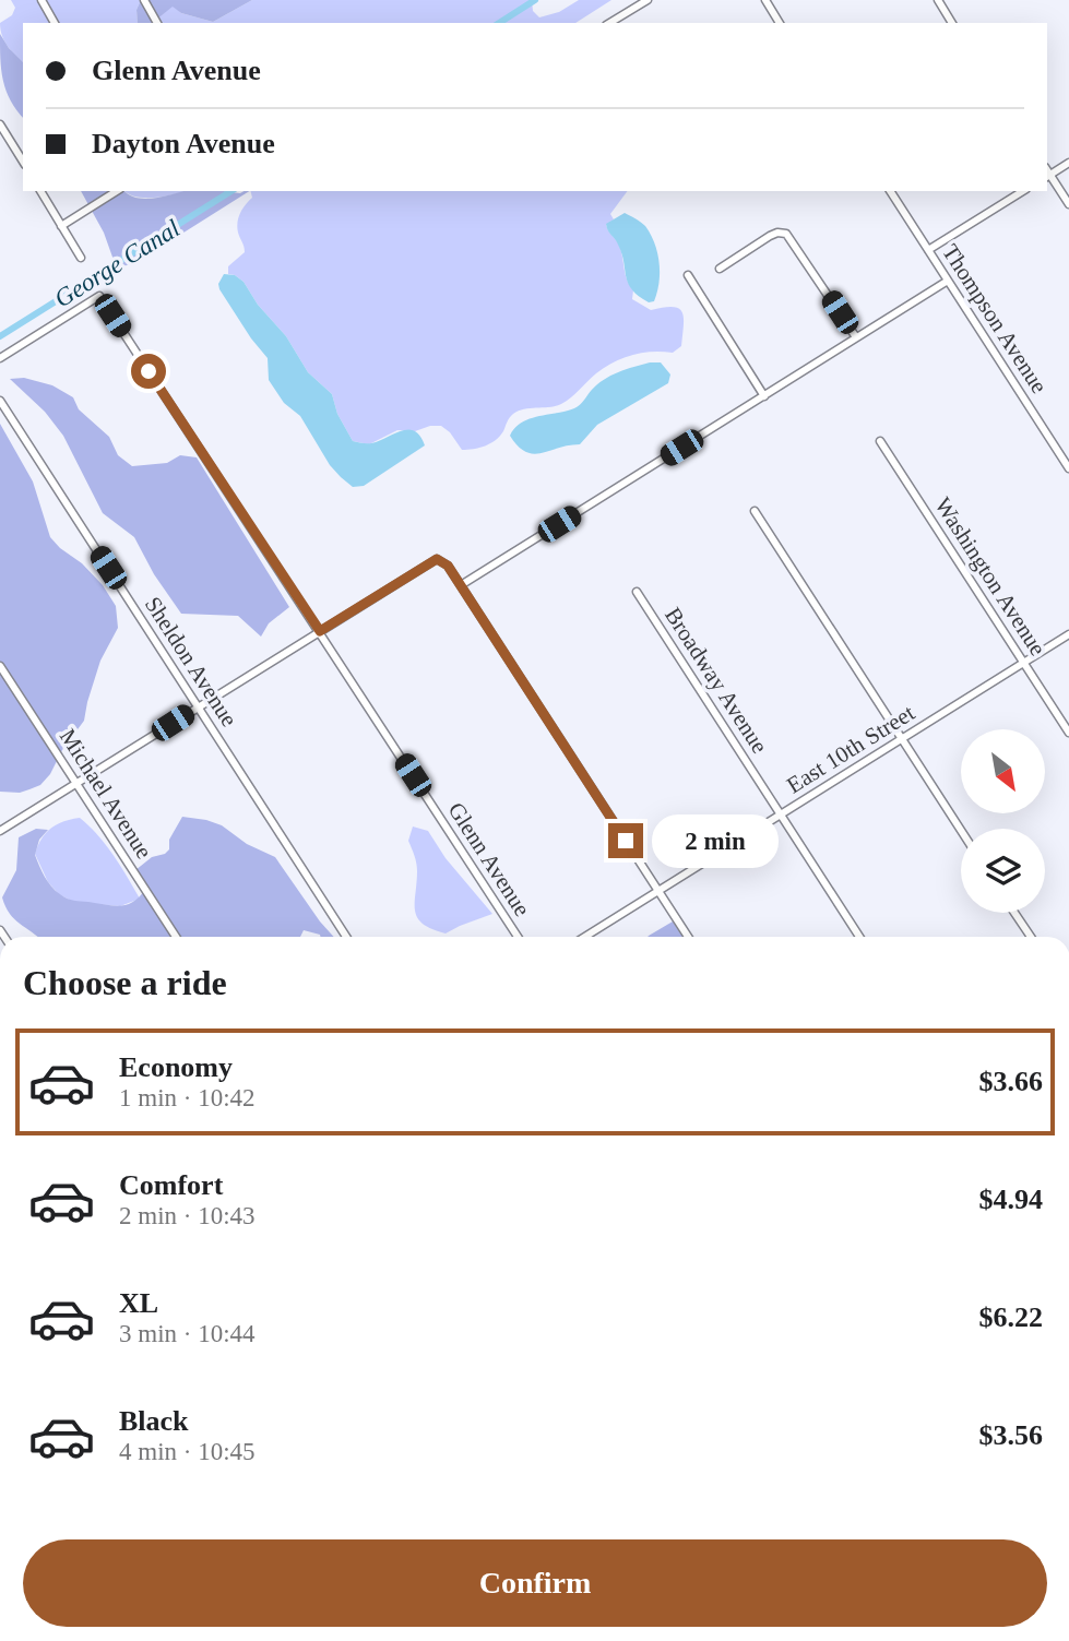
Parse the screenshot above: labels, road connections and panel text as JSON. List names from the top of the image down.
{
  "streets": {
    "street": [
      "Thompson Avenue",
      "Washington Avenue",
      "Sheldon Avenue",
      "Broadway Avenue",
      "East 10th Street",
      "Michael Avenue",
      "Glenn Avenue"
    ]
  },
  "crossings": [
    ["Washington Avenue", "East 10th Street"],
    ["Broadway Avenue", "East 10th Street"]
  ],
  "water": ["George Canal"],
  "north": "bottom right",
  "page": {
    "banner": ["Glenn Avenue", "Dayton Avenue"],
    "bubble": "2 min",
    "heading": "Choose a ride",
    "list": [
      {
        "name": "Economy",
        "note": "1 min · 10:42",
        "value": "$3.66"
      },
      {
        "name": "Comfort",
        "note": "2 min · 10:43",
        "value": "$4.94"
      },
      {
        "name": "XL",
        "note": "3 min · 10:44",
        "value": "$6.22"
      },
      {
        "name": "Black",
        "note": "4 min · 10:45",
        "value": "$3.56"
      }
    ],
    "buttons": "Confirm"
  }
}
